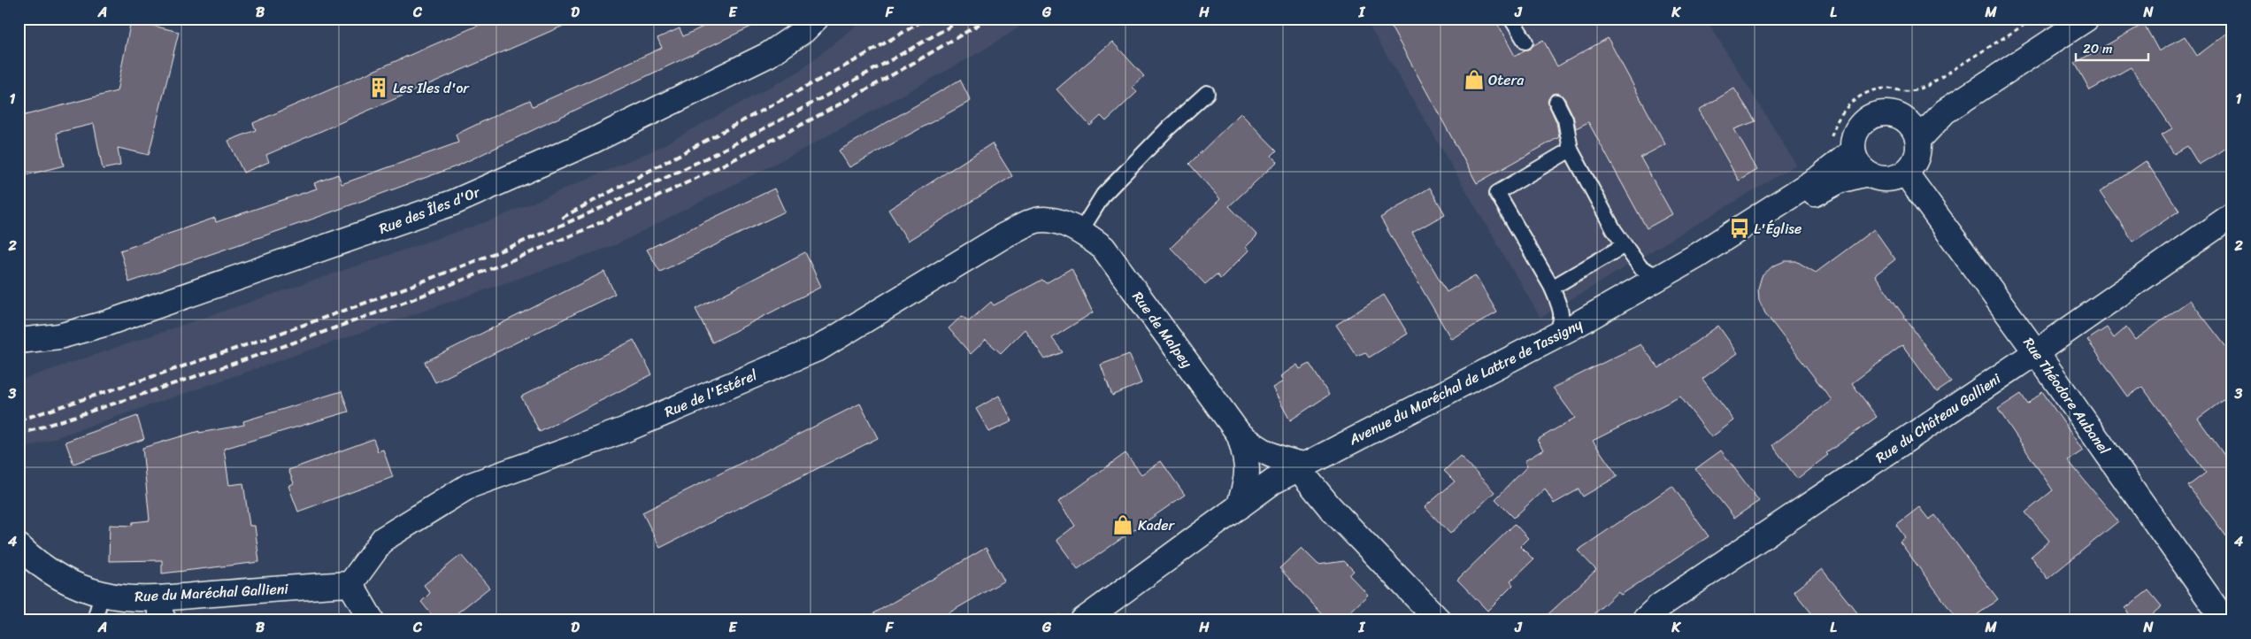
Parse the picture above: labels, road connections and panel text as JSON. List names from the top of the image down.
{
  "streets": {
    "street": [
      "Rue des Îles d'Or",
      "Rue de Malpey",
      "Avenue du Maréchal de Lattre de Tassigny",
      "Rue de l'Estérel",
      "Rue Théodore Aubanel",
      "Rue du Château Gallieni",
      "Rue du Maréchal Gallieni"
    ]
  },
  "crossings": [
    ["Rue de Malpey", "Avenue du Maréchal de Lattre de Tassigny"],
    ["Rue de Malpey", "Rue de l'Estérel"],
    ["Avenue du Maréchal de Lattre de Tassigny", "Rue Théodore Aubanel"],
    ["Rue de l'Estérel", "Rue du Maréchal Gallieni"],
    ["Rue Théodore Aubanel", "Rue du Château Gallieni"]
  ],
  "places": {
    "shop": ["Otera", "Kader"],
    "building": ["Les Iles d'or"],
    "bus stop": ["L'Église"]
  },
  "scale_bar": "20 m",
  "grid": {
    "columns": [
      "A",
      "B",
      "C",
      "D",
      "E",
      "F",
      "G",
      "H",
      "I",
      "J",
      "K",
      "L",
      "M",
      "N"
    ],
    "rows": [
      "1",
      "2",
      "3",
      "4"
    ]
  }
}
